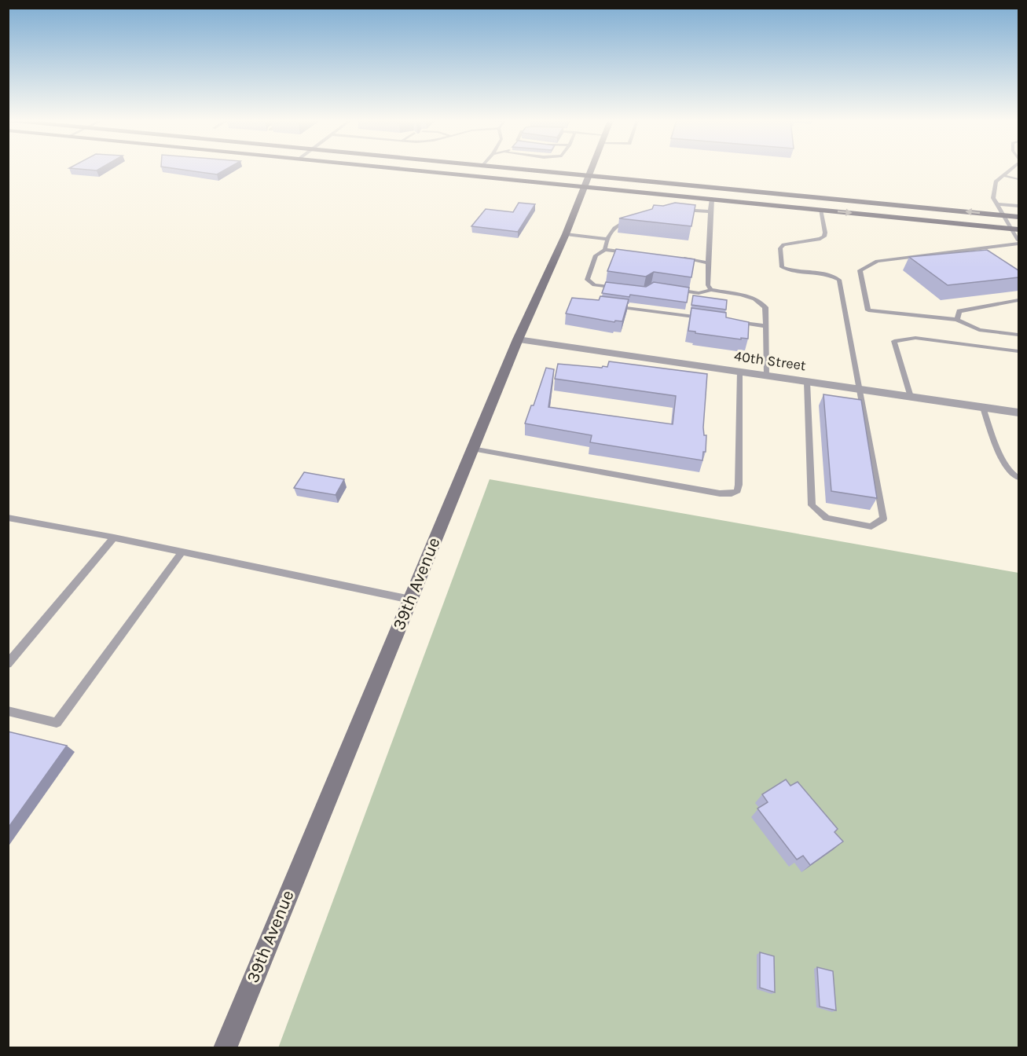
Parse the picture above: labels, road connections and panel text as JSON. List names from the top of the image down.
{
  "streets": {
    "main road": ["39th Avenue"],
    "street": ["40th Street"]
  },
  "crossings": [
    ["40th Street", "39th Avenue"]
  ]
}
